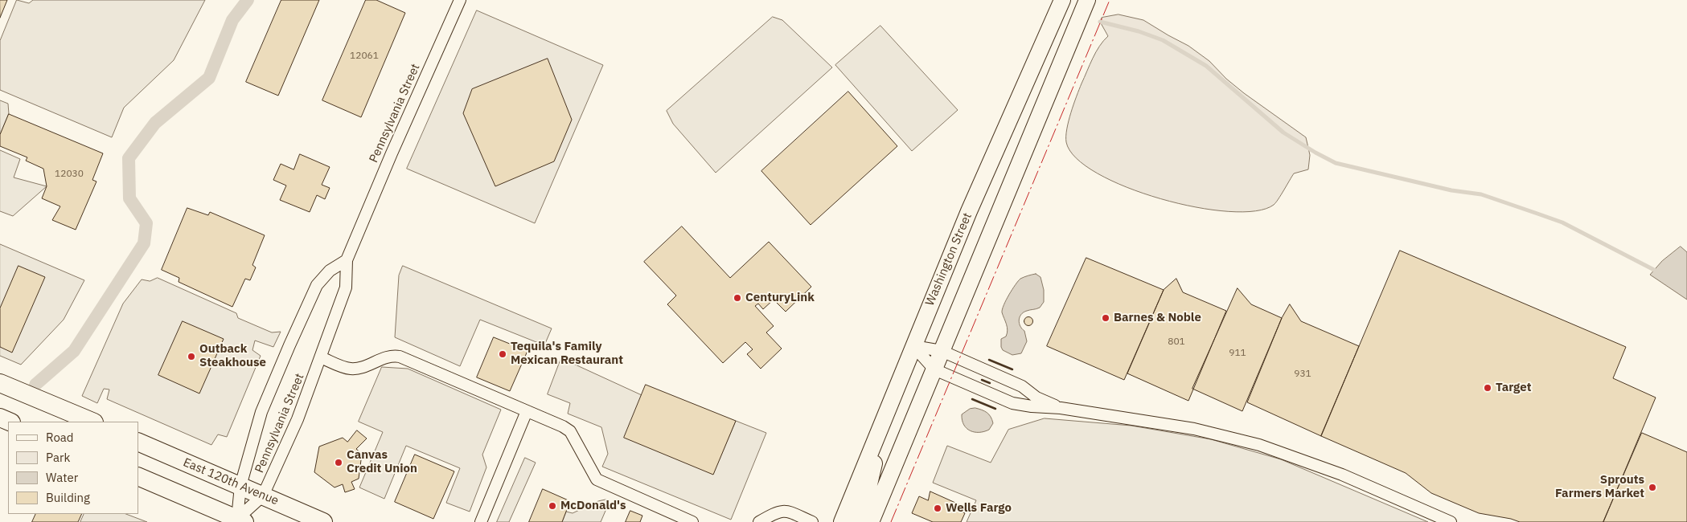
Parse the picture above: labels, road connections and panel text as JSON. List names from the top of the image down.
{
  "streets": {
    "main road": ["Washington Street", "East 120th Avenue"],
    "street": ["Pennsylvania Street"]
  },
  "crossings": [
    ["Pennsylvania Street", "East 120th Avenue"]
  ],
  "places": [
    "CenturyLink",
    "Barnes & Noble",
    "Tequila's Family Mexican Restaurant",
    "Outback Steakhouse",
    "Target",
    "Canvas Credit Union",
    "Sprouts Farmers Market",
    "McDonald's",
    "Wells Fargo"
  ],
  "house_numbers": [
    "12061",
    "12030",
    "801",
    "911",
    "931"
  ],
  "legend": [
    "Road",
    "Park",
    "Water",
    "Building"
  ]
}
